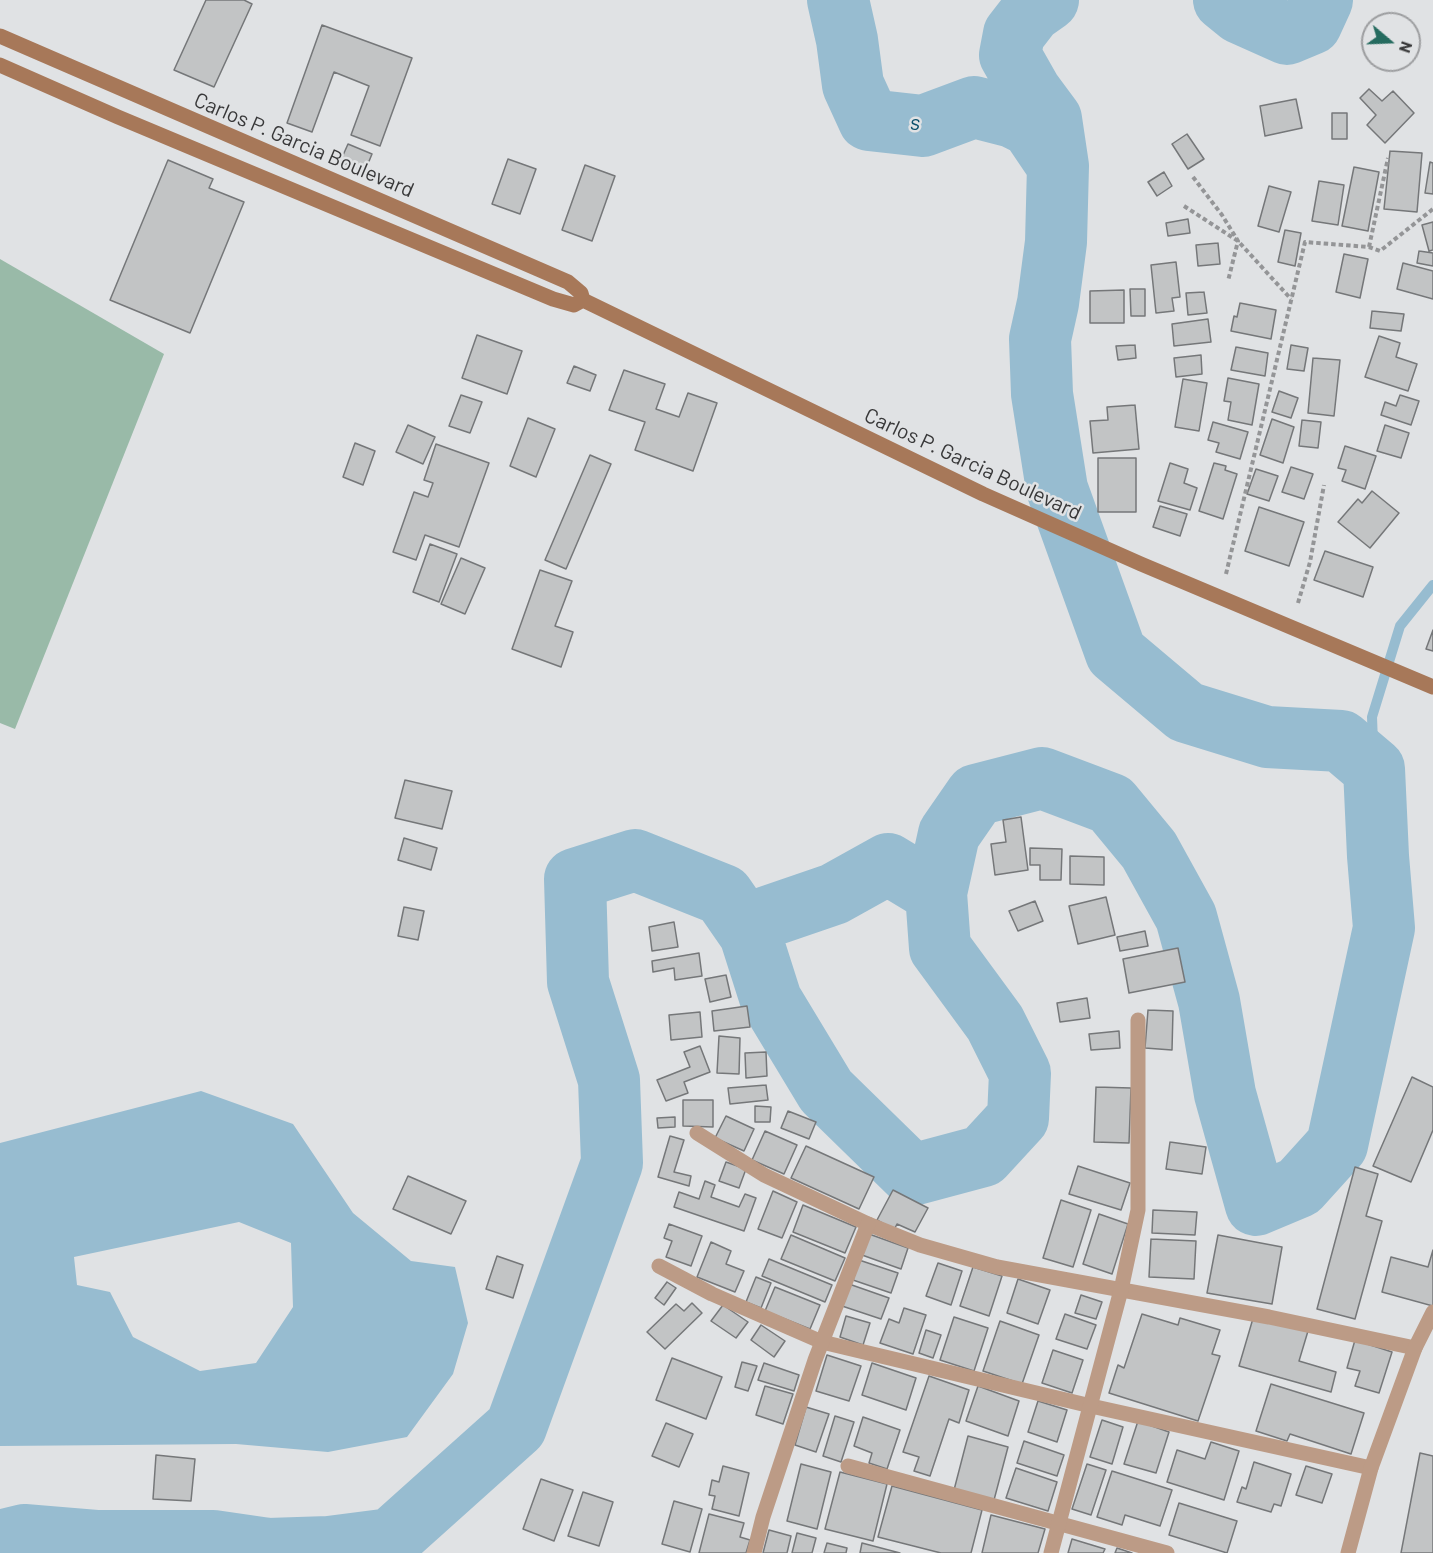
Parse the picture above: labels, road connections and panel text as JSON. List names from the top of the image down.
{
  "streets": {
    "main road": ["Carlos P. Garcia Boulevard"]
  },
  "water": ["s"],
  "north": "right"
}
